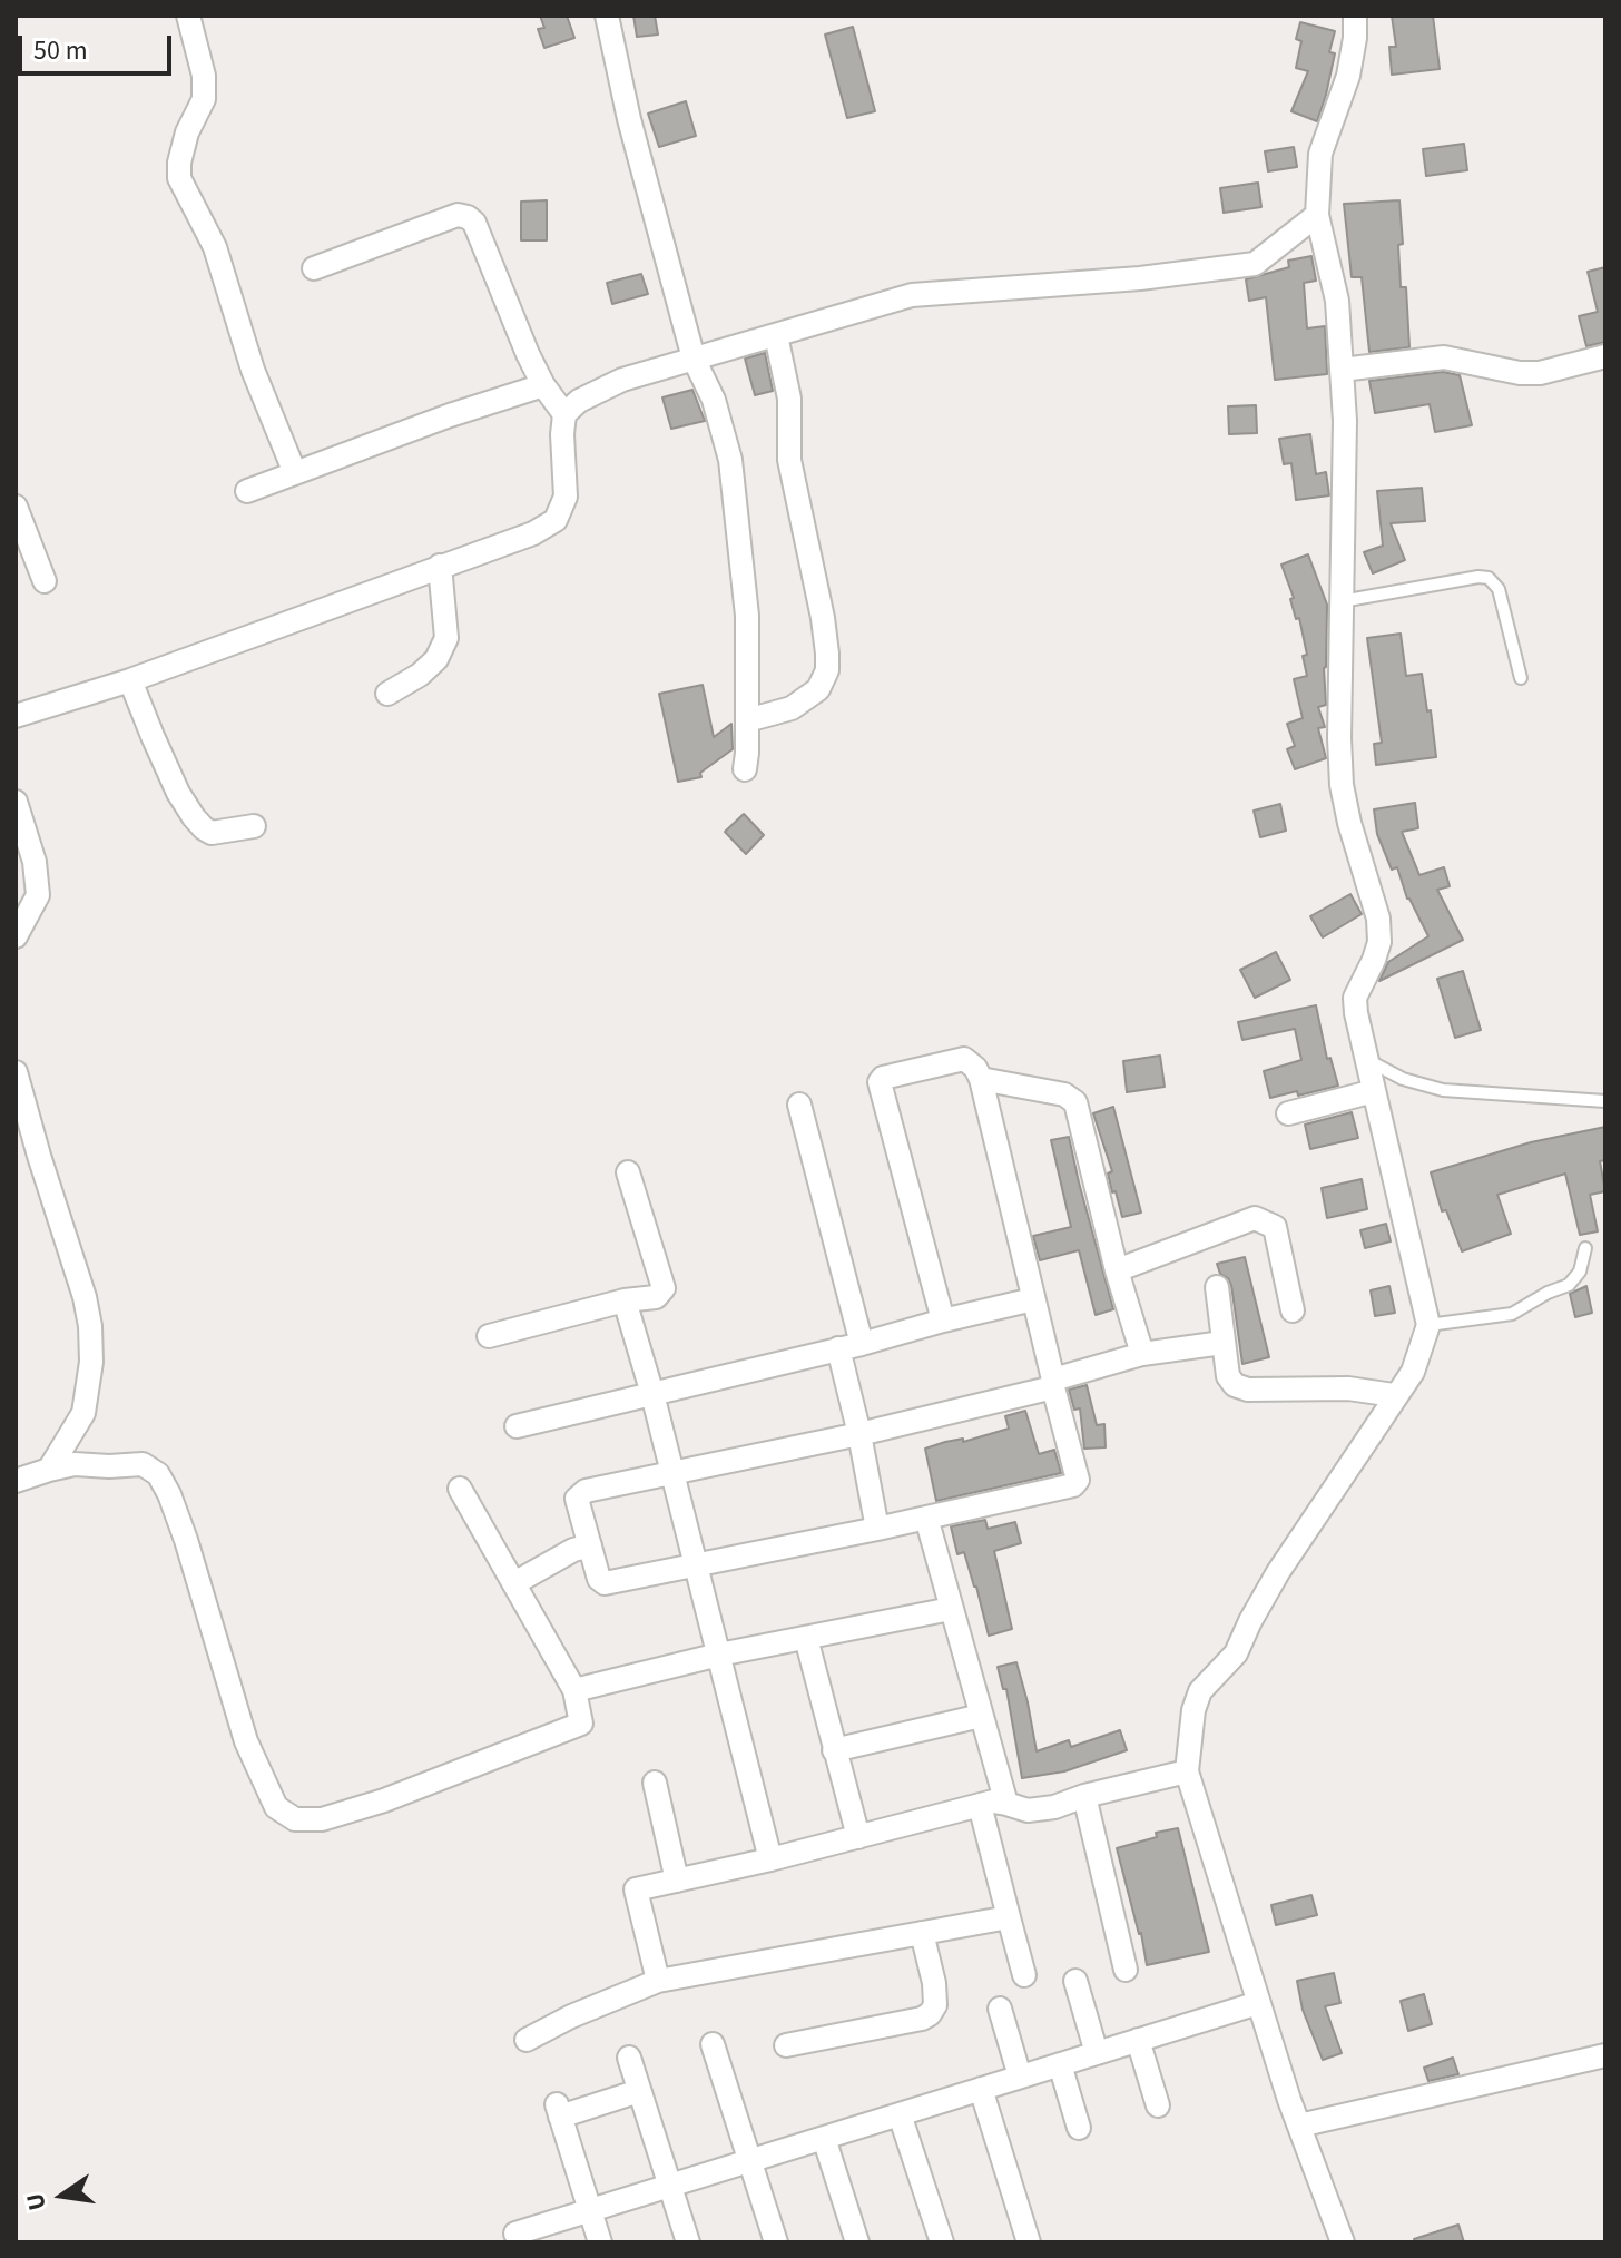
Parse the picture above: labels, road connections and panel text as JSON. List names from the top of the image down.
{
  "scale_bar": "50 m",
  "north": "left"
}
